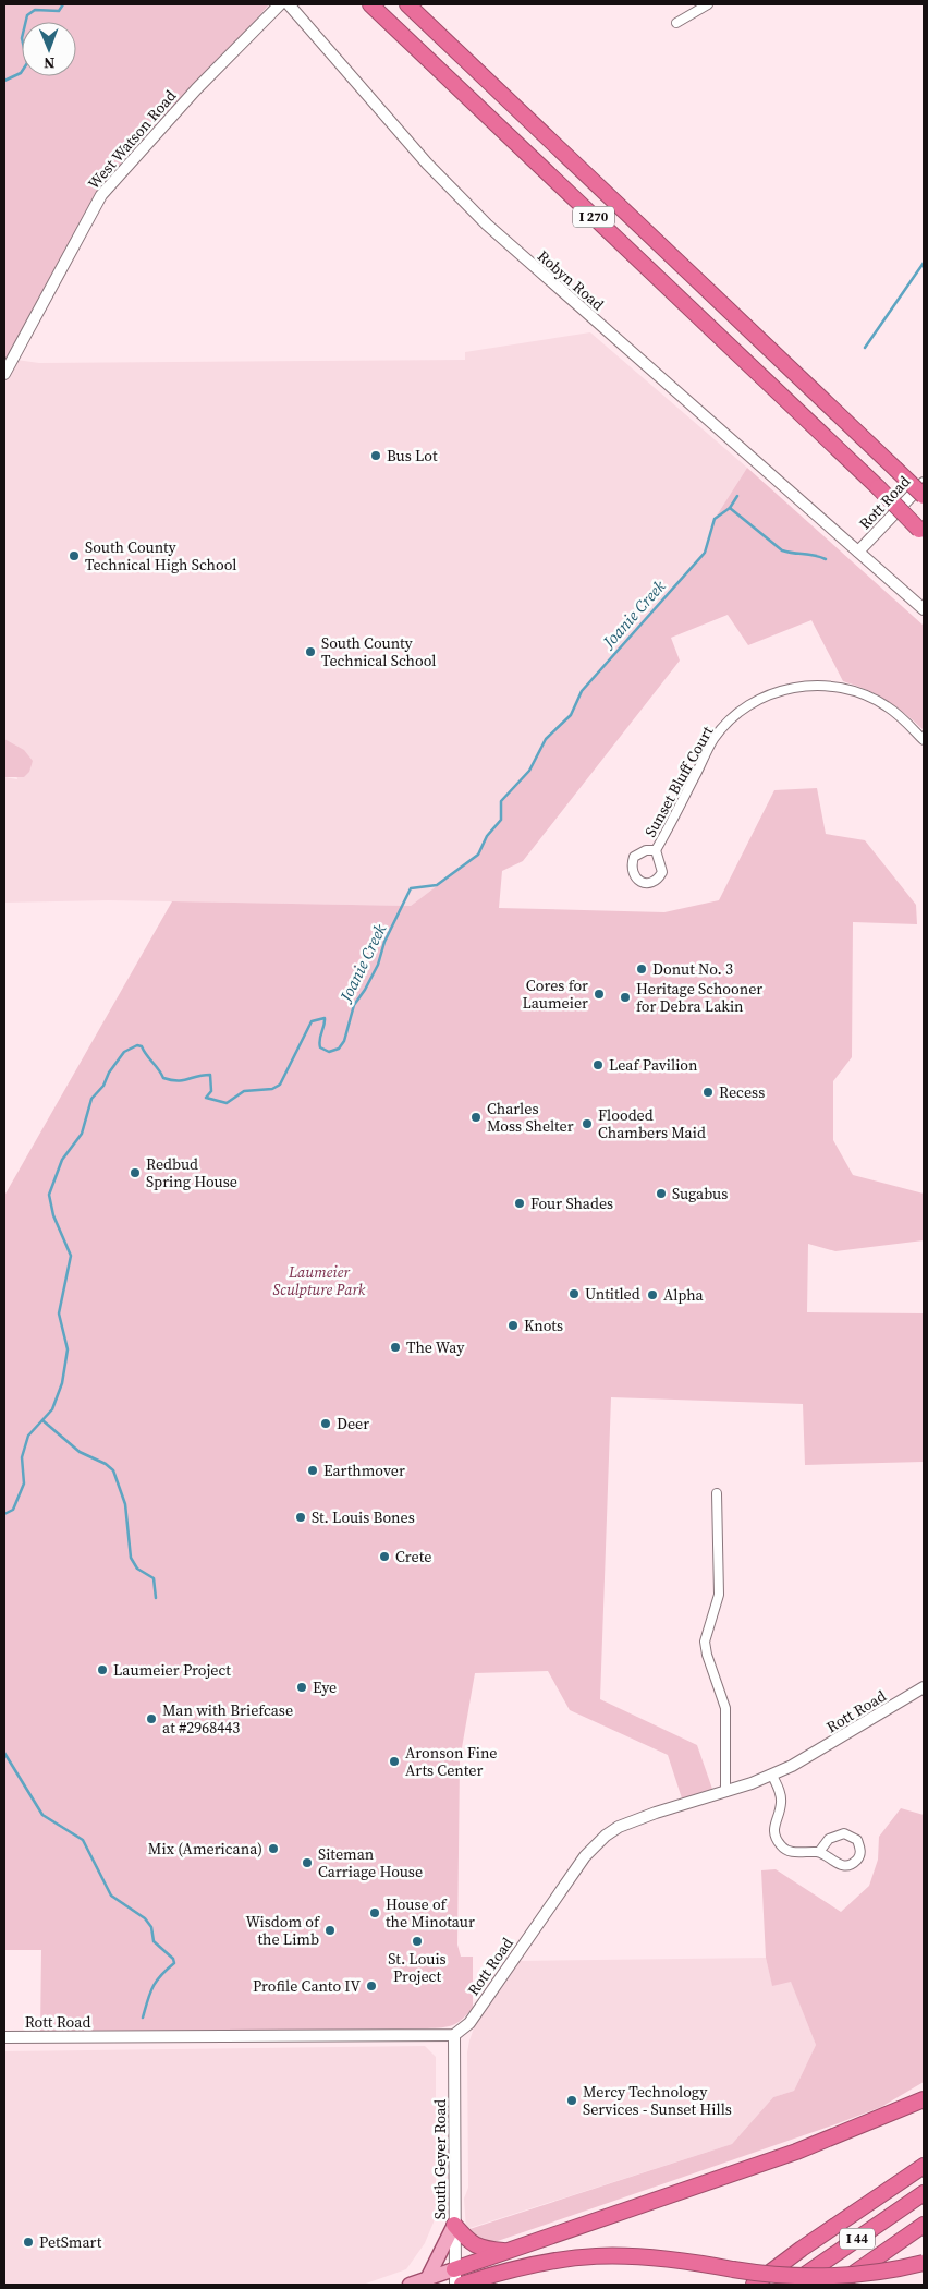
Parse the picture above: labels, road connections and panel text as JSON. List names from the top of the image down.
{
  "streets": {
    "highway": ["I 270", "I 44"],
    "street": [
      "West Watson Road",
      "Robyn Road",
      "Rott Road",
      "Sunset Bluff Court",
      "South Geyer Road"
    ]
  },
  "crossings": [
    ["Robyn Road", "Rott Road"],
    ["Rott Road", "South Geyer Road"]
  ],
  "water": ["Joanie Creek"],
  "parks": ["Laumeier Sculpture Park"],
  "places": [
    "Bus Lot",
    "South County Technical High School",
    "South County Technical School",
    "Donut No. 3",
    "Cores for Laumeier",
    "Heritage Schooner for Debra Lakin",
    "Leaf Pavilion",
    "Recess",
    "Charles Moss Shelter",
    "Flooded Chambers Maid",
    "Redbud Spring House",
    "Sugabus",
    "Four Shades",
    "Untitled",
    "Alpha",
    "Knots",
    "The Way",
    "Deer",
    "Earthmover",
    "St. Louis Bones",
    "Crete",
    "Laumeier Project",
    "Eye",
    "Man with Briefcase at #2968443",
    "Aronson Fine Arts Center",
    "Mix (Americana)",
    "Siteman Carriage House",
    "House of the Minotaur",
    "Wisdom of the Limb",
    "St. Louis Project",
    "Profile Canto IV",
    "Mercy Technology Services - Sunset Hills",
    "PetSmart"
  ],
  "north": "bottom"
}
